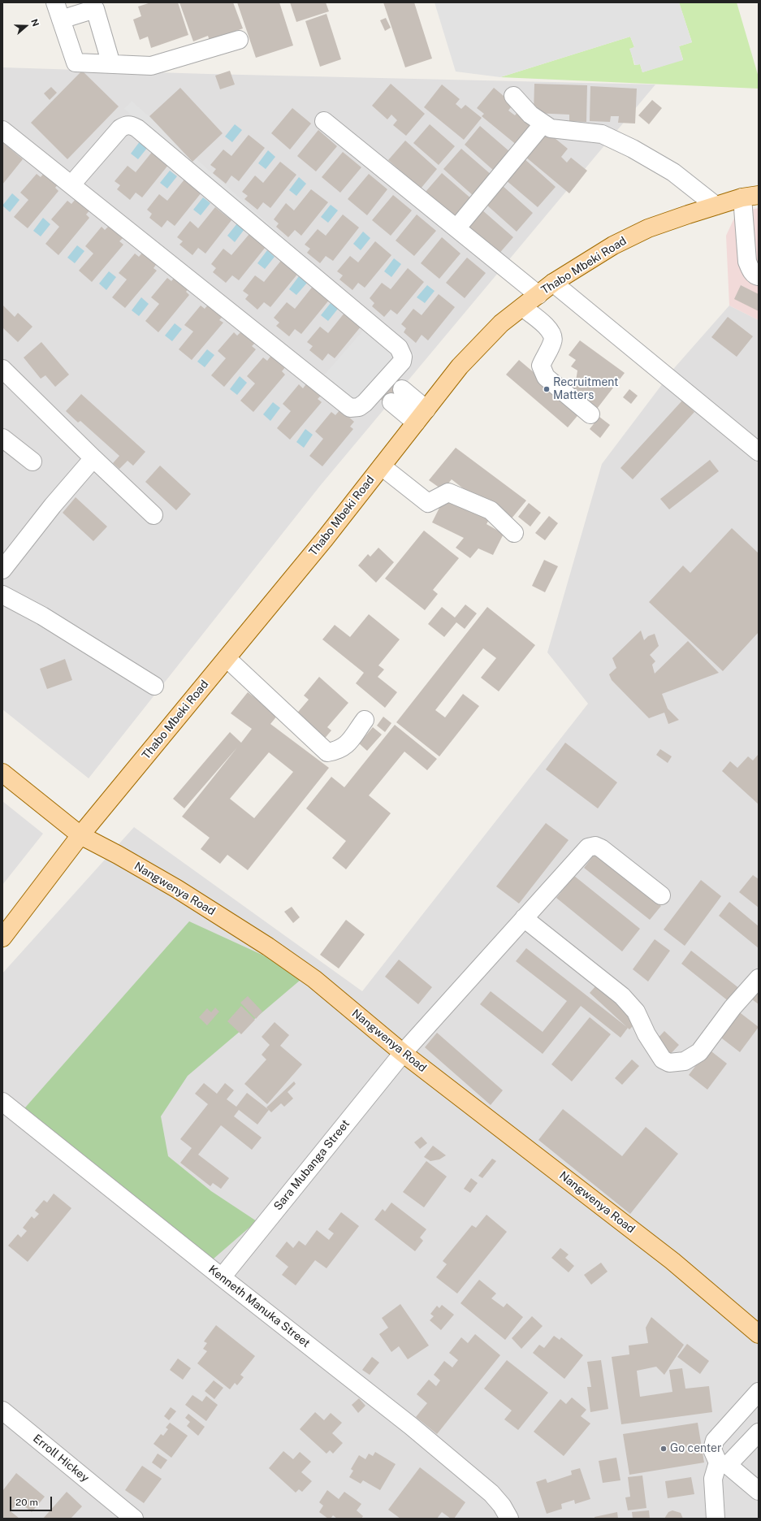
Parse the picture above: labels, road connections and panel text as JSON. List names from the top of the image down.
{
  "streets": {
    "main road": ["Thabo Mbeki Road", "Nangwenya Road"],
    "street": ["Sara Mubanga Street", "Kenneth Manuka Street", "Erroll Hickey"]
  },
  "crossings": [
    ["Thabo Mbeki Road", "Nangwenya Road"],
    ["Nangwenya Road", "Sara Mubanga Street"],
    ["Sara Mubanga Street", "Kenneth Manuka Street"]
  ],
  "places": ["Recruitment Matters", "Go center"],
  "scale_bar": "20 m",
  "north": "right"
}
